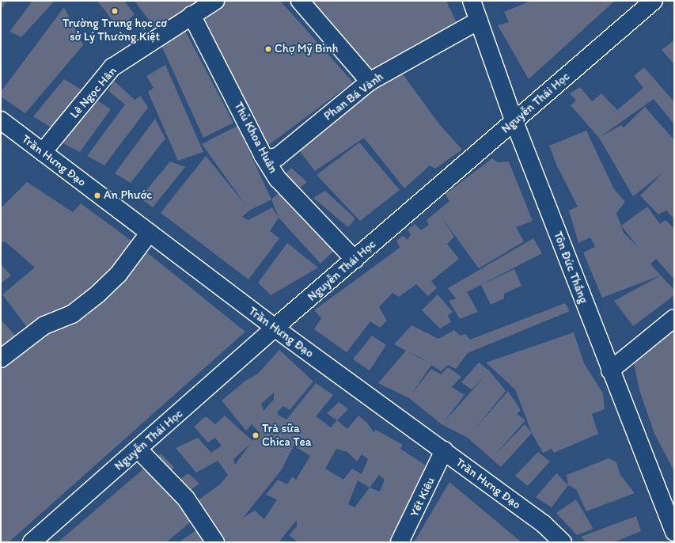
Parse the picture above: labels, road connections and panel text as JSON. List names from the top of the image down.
{
  "streets": {
    "main road": [
      "Lê Ngọc Hân",
      "Phan Bá Vành",
      "Nguyễn Thái Học",
      "Thủ Khoa Huân",
      "Trần Hưng Đạo",
      "Tôn Đức Thắng",
      "Yết Kiêu"
    ]
  },
  "crossings": [
    ["Lê Ngọc Hân", "Thủ Khoa Huân"],
    ["Lê Ngọc Hân", "Trần Hưng Đạo"],
    ["Phan Bá Vành", "Thủ Khoa Huân"],
    ["Phan Bá Vành", "Tôn Đức Thắng"],
    ["Nguyễn Thái Học", "Thủ Khoa Huân"],
    ["Nguyễn Thái Học", "Trần Hưng Đạo"],
    ["Nguyễn Thái Học", "Tôn Đức Thắng"],
    ["Trần Hưng Đạo", "Yết Kiêu"]
  ],
  "places": [
    "Trường Trung học cơ sở Lý Thường Kiệt",
    "Chợ Mỹ Bình",
    "An Phước",
    "Trà sữa Chica Tea"
  ]
}
